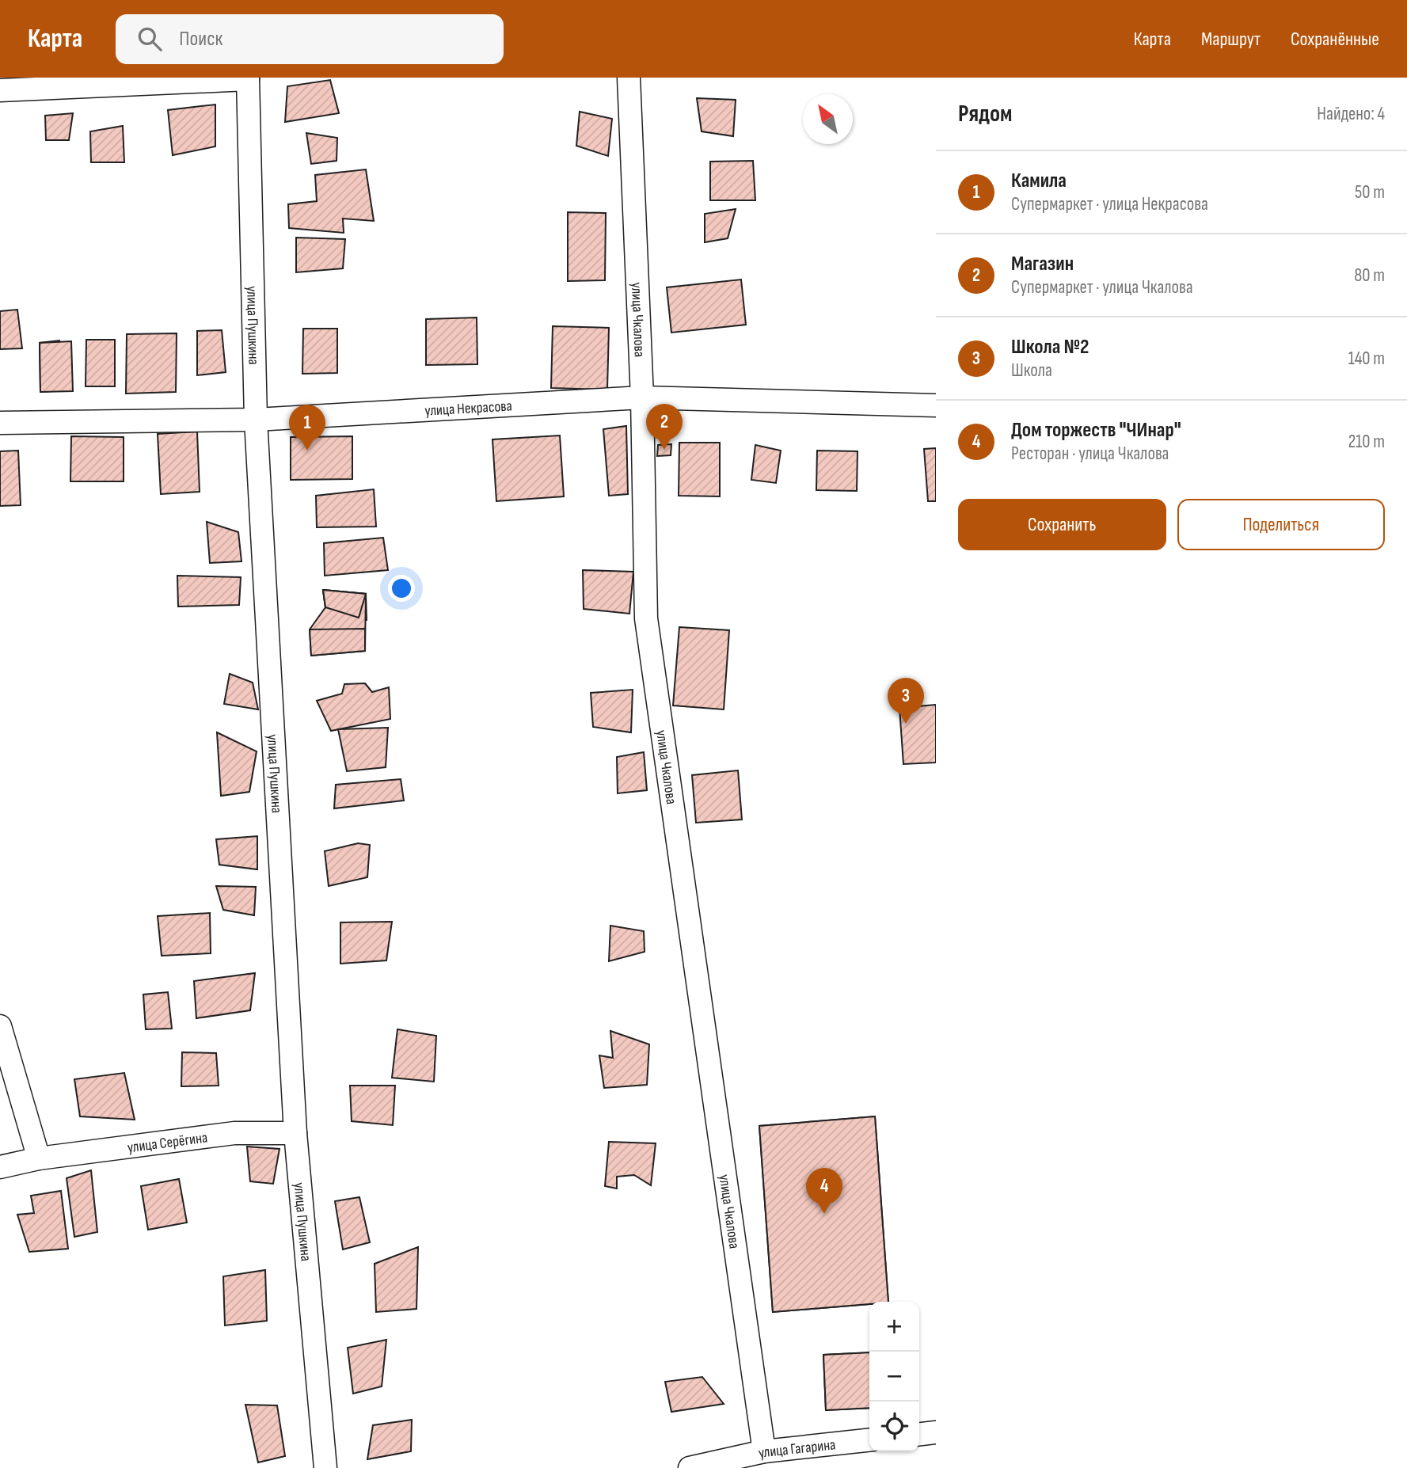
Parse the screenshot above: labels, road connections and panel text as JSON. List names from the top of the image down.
{
  "streets": {
    "street": [
      "улица Чкалова",
      "улица Пушкина",
      "улица Некрасова",
      "улица Серёгина",
      "улица Гагарина"
    ]
  },
  "crossings": [
    ["улица Чкалова", "улица Некрасова"],
    ["улица Чкалова", "улица Гагарина"],
    ["улица Пушкина", "улица Некрасова"],
    ["улица Пушкина", "улица Серёгина"]
  ],
  "north": "top left",
  "page": {
    "header": "Карта",
    "search": "Поиск",
    "nav": ["Карта", "Маршрут", "Сохранённые"],
    "heading": ["Рядом", "Найдено: 4"],
    "list": [
      {
        "mark": "1",
        "name": "Камила",
        "note": "Супермаркет · улица Некрасова",
        "value": "50 m"
      },
      {
        "mark": "2",
        "name": "Магазин",
        "note": "Супермаркет · улица Чкалова",
        "value": "80 m"
      },
      {
        "mark": "3",
        "name": "Школа №2",
        "note": "Школа",
        "value": "140 m"
      },
      {
        "mark": "4",
        "name": "Дом торжеств \"ЧИнар\"",
        "note": "Ресторан · улица Чкалова",
        "value": "210 m"
      }
    ],
    "pins": [
      "2",
      "1",
      "3",
      "4"
    ],
    "buttons": ["Сохранить", "Поделиться"],
    "map_buttons": ["+", "−"]
  }
}
